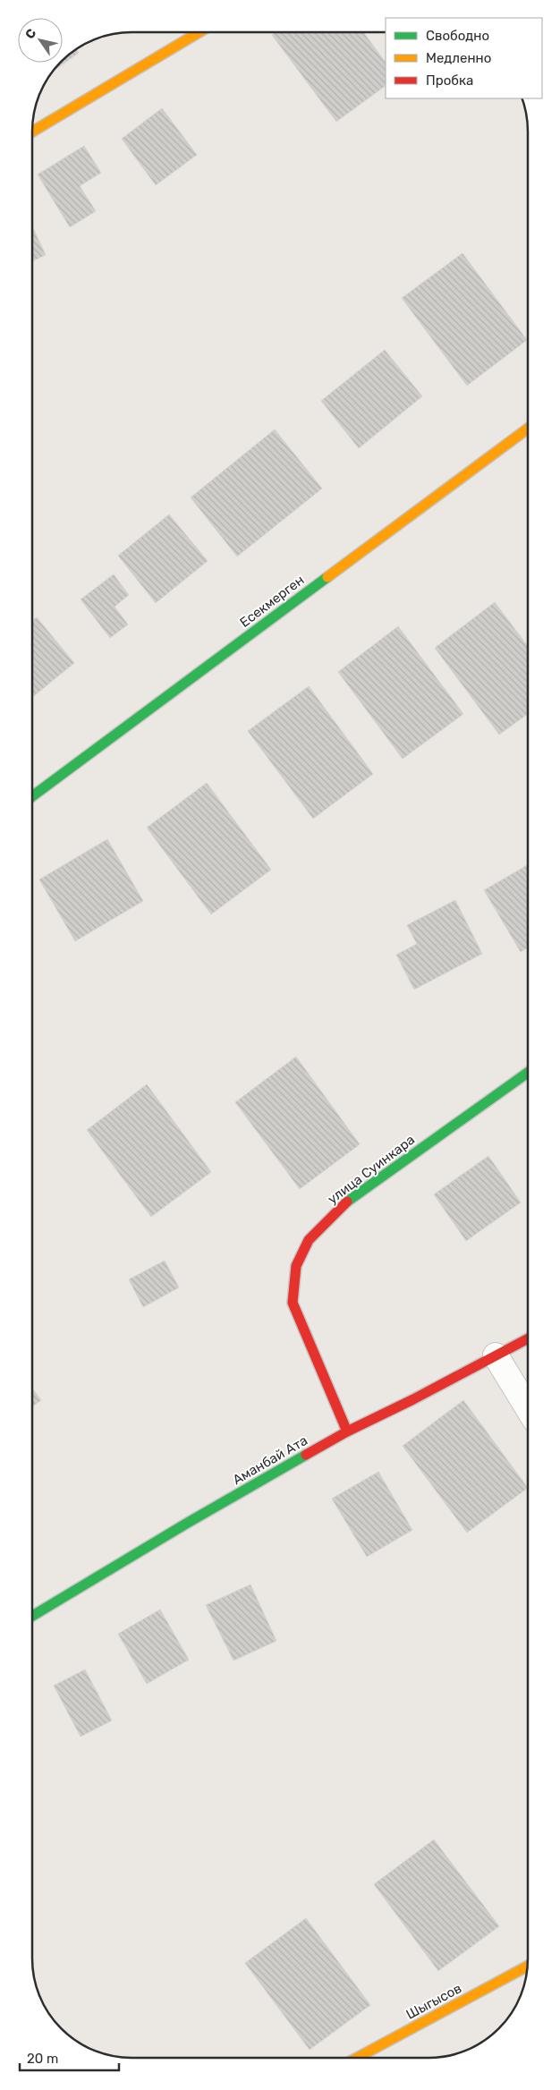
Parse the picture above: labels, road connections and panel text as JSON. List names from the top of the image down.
{
  "streets": {
    "street": [
      "Eсекмерген",
      "улица Суинкара",
      "Аманбай Ата",
      "Шыгысов"
    ]
  },
  "crossings": [
    ["улица Суинкара", "Аманбай Ата"]
  ],
  "legend": ["Свободно", "Медленно", "Пробка"],
  "scale_bar": "20 m",
  "north": "top left"
}
